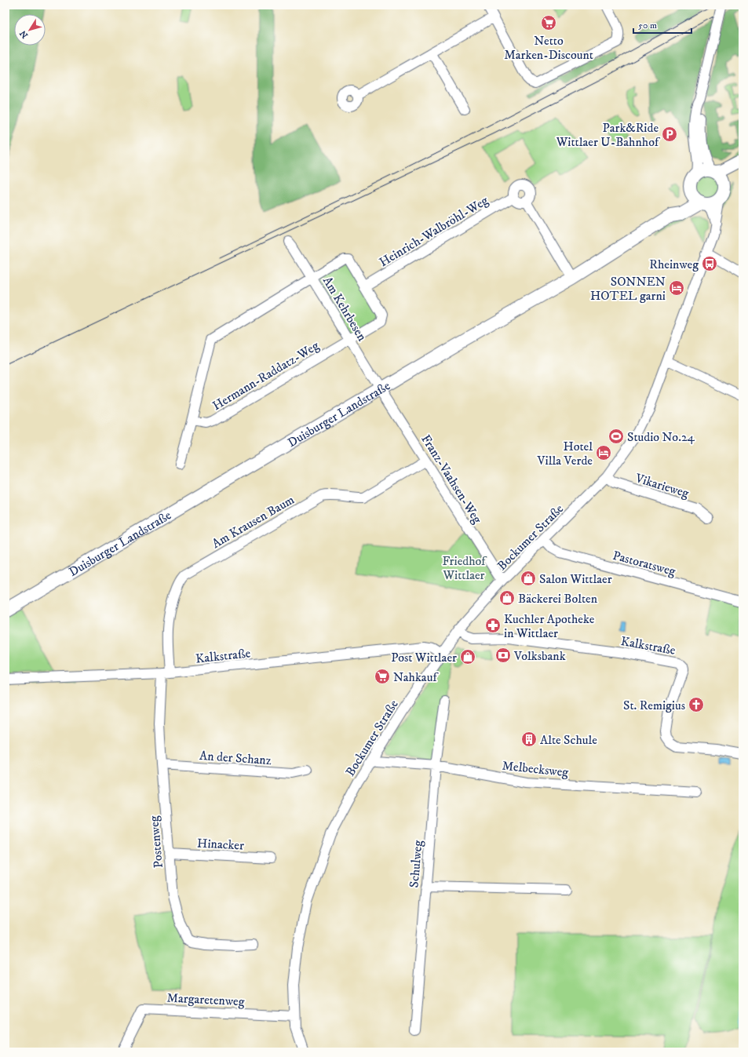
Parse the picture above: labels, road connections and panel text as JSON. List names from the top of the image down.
{
  "streets": {
    "main road": ["Duisburger Landstraße"],
    "street": [
      "Heinrich-Walbröhl-Weg",
      "Am Kehrbesen",
      "Hermann-Raddatz-Weg",
      "Franz-Vaahsen-Weg",
      "Vikarieweg",
      "Am Krausen Baum",
      "Bockumer Straße",
      "Pastoratsweg",
      "Kalkstraße",
      "An der Schanz",
      "Melbecksweg",
      "Postenweg",
      "Hinacker",
      "Schulweg",
      "Margaretenweg"
    ]
  },
  "crossings": [
    ["Am Kehrbesen", "Hermann-Raddatz-Weg"],
    ["Am Kehrbesen", "Duisburger Landstraße"],
    ["Am Kehrbesen", "Franz-Vaahsen-Weg"],
    ["Duisburger Landstraße", "Franz-Vaahsen-Weg"],
    ["Duisburger Landstraße", "Bockumer Straße"],
    ["Franz-Vaahsen-Weg", "Am Krausen Baum"],
    ["Franz-Vaahsen-Weg", "Bockumer Straße"],
    ["Vikarieweg", "Bockumer Straße"],
    ["Am Krausen Baum", "Kalkstraße"],
    ["Am Krausen Baum", "Postenweg"],
    ["Bockumer Straße", "Pastoratsweg"],
    ["Bockumer Straße", "Kalkstraße"],
    ["Bockumer Straße", "Melbecksweg"],
    ["Bockumer Straße", "Margaretenweg"],
    ["Kalkstraße", "Postenweg"],
    ["An der Schanz", "Postenweg"],
    ["Melbecksweg", "Schulweg"],
    ["Postenweg", "Hinacker"]
  ],
  "parks": ["Friedhof Wittlaer"],
  "places": {
    "supermarket": ["Netto Marken-Discount", "Nahkauf"],
    "parking": ["Park&Ride Wittlaer U-Bahnhof"],
    "bus stop": ["Rheinweg"],
    "hotel": ["SONNEN HOTEL garni", "Hotel Villa Verde"],
    "sports": ["Studio No.24"],
    "shop": ["Salon Wittlaer", "Bäckerei Bolten", "Post Wittlaer"],
    "pharmacy": ["Kuchler Apotheke in Wittlaer"],
    "bank": ["Volksbank"],
    "church": ["St. Remigius"],
    "building": ["Alte Schule"]
  },
  "scale_bar": "50 m",
  "north": "bottom left"
}
